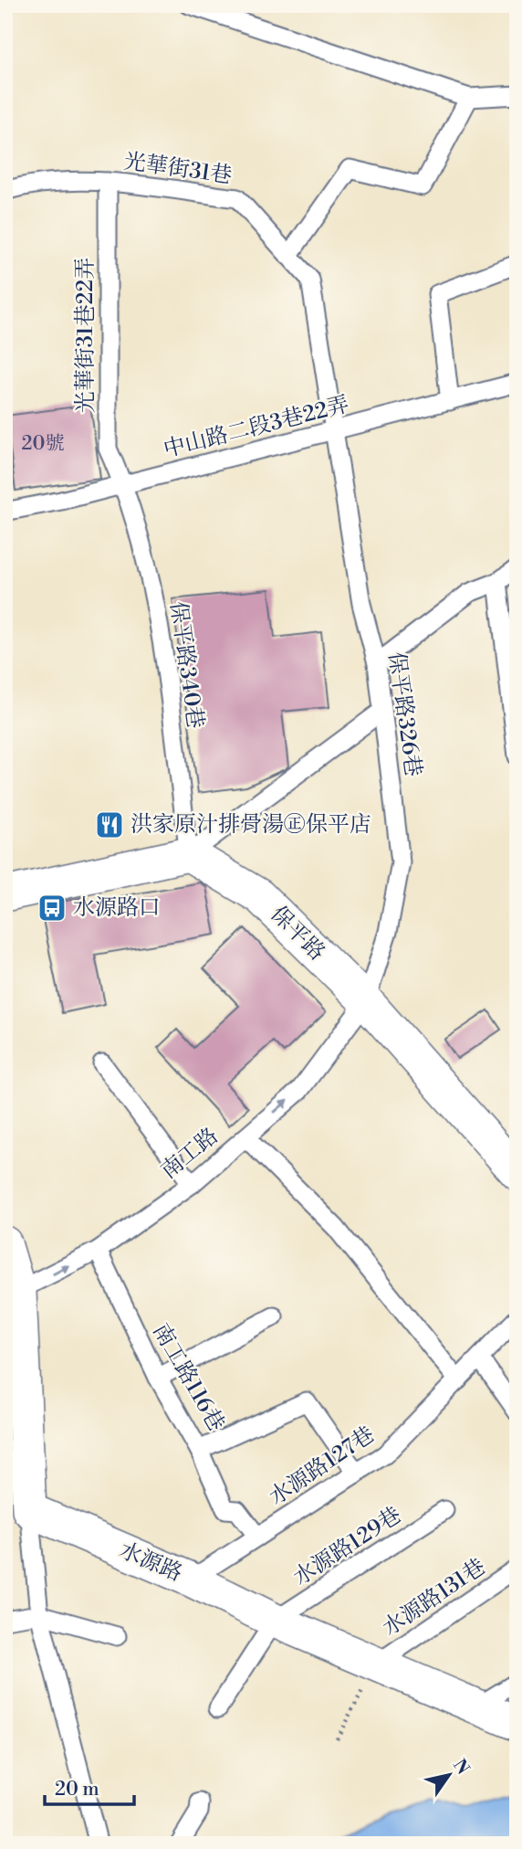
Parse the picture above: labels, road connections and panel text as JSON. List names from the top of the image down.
{
  "streets": {
    "street": ["保平路", "水源路"],
    "lane": [
      "光華街31巷",
      "光華街31巷22弄",
      "中山路二段3巷22弄",
      "保平路340巷",
      "保平路326巷",
      "南工路",
      "南工路116巷",
      "水源路127巷",
      "水源路129巷",
      "水源路131巷"
    ]
  },
  "crossings": [
    ["光華街31巷", "光華街31巷22弄"],
    ["光華街31巷", "中山路二段3巷22弄"],
    ["光華街31巷", "保平路326巷"],
    ["光華街31巷22弄", "中山路二段3巷22弄"],
    ["光華街31巷22弄", "保平路340巷"],
    ["中山路二段3巷22弄", "保平路340巷"],
    ["中山路二段3巷22弄", "保平路326巷"],
    ["保平路340巷", "保平路"],
    ["保平路326巷", "保平路"],
    ["保平路326巷", "南工路"],
    ["保平路", "南工路"],
    ["南工路", "南工路116巷"],
    ["南工路116巷", "水源路127巷"],
    ["水源路127巷", "水源路"],
    ["水源路129巷", "水源路"],
    ["水源路", "水源路131巷"]
  ],
  "one_way": ["南工路"],
  "places": {
    "restaurant": ["洪家原汁排骨湯㊣保平店"],
    "bus stop": ["水源路口"]
  },
  "house_numbers": ["20號"],
  "scale_bar": "20 m",
  "north": "top right"
}
